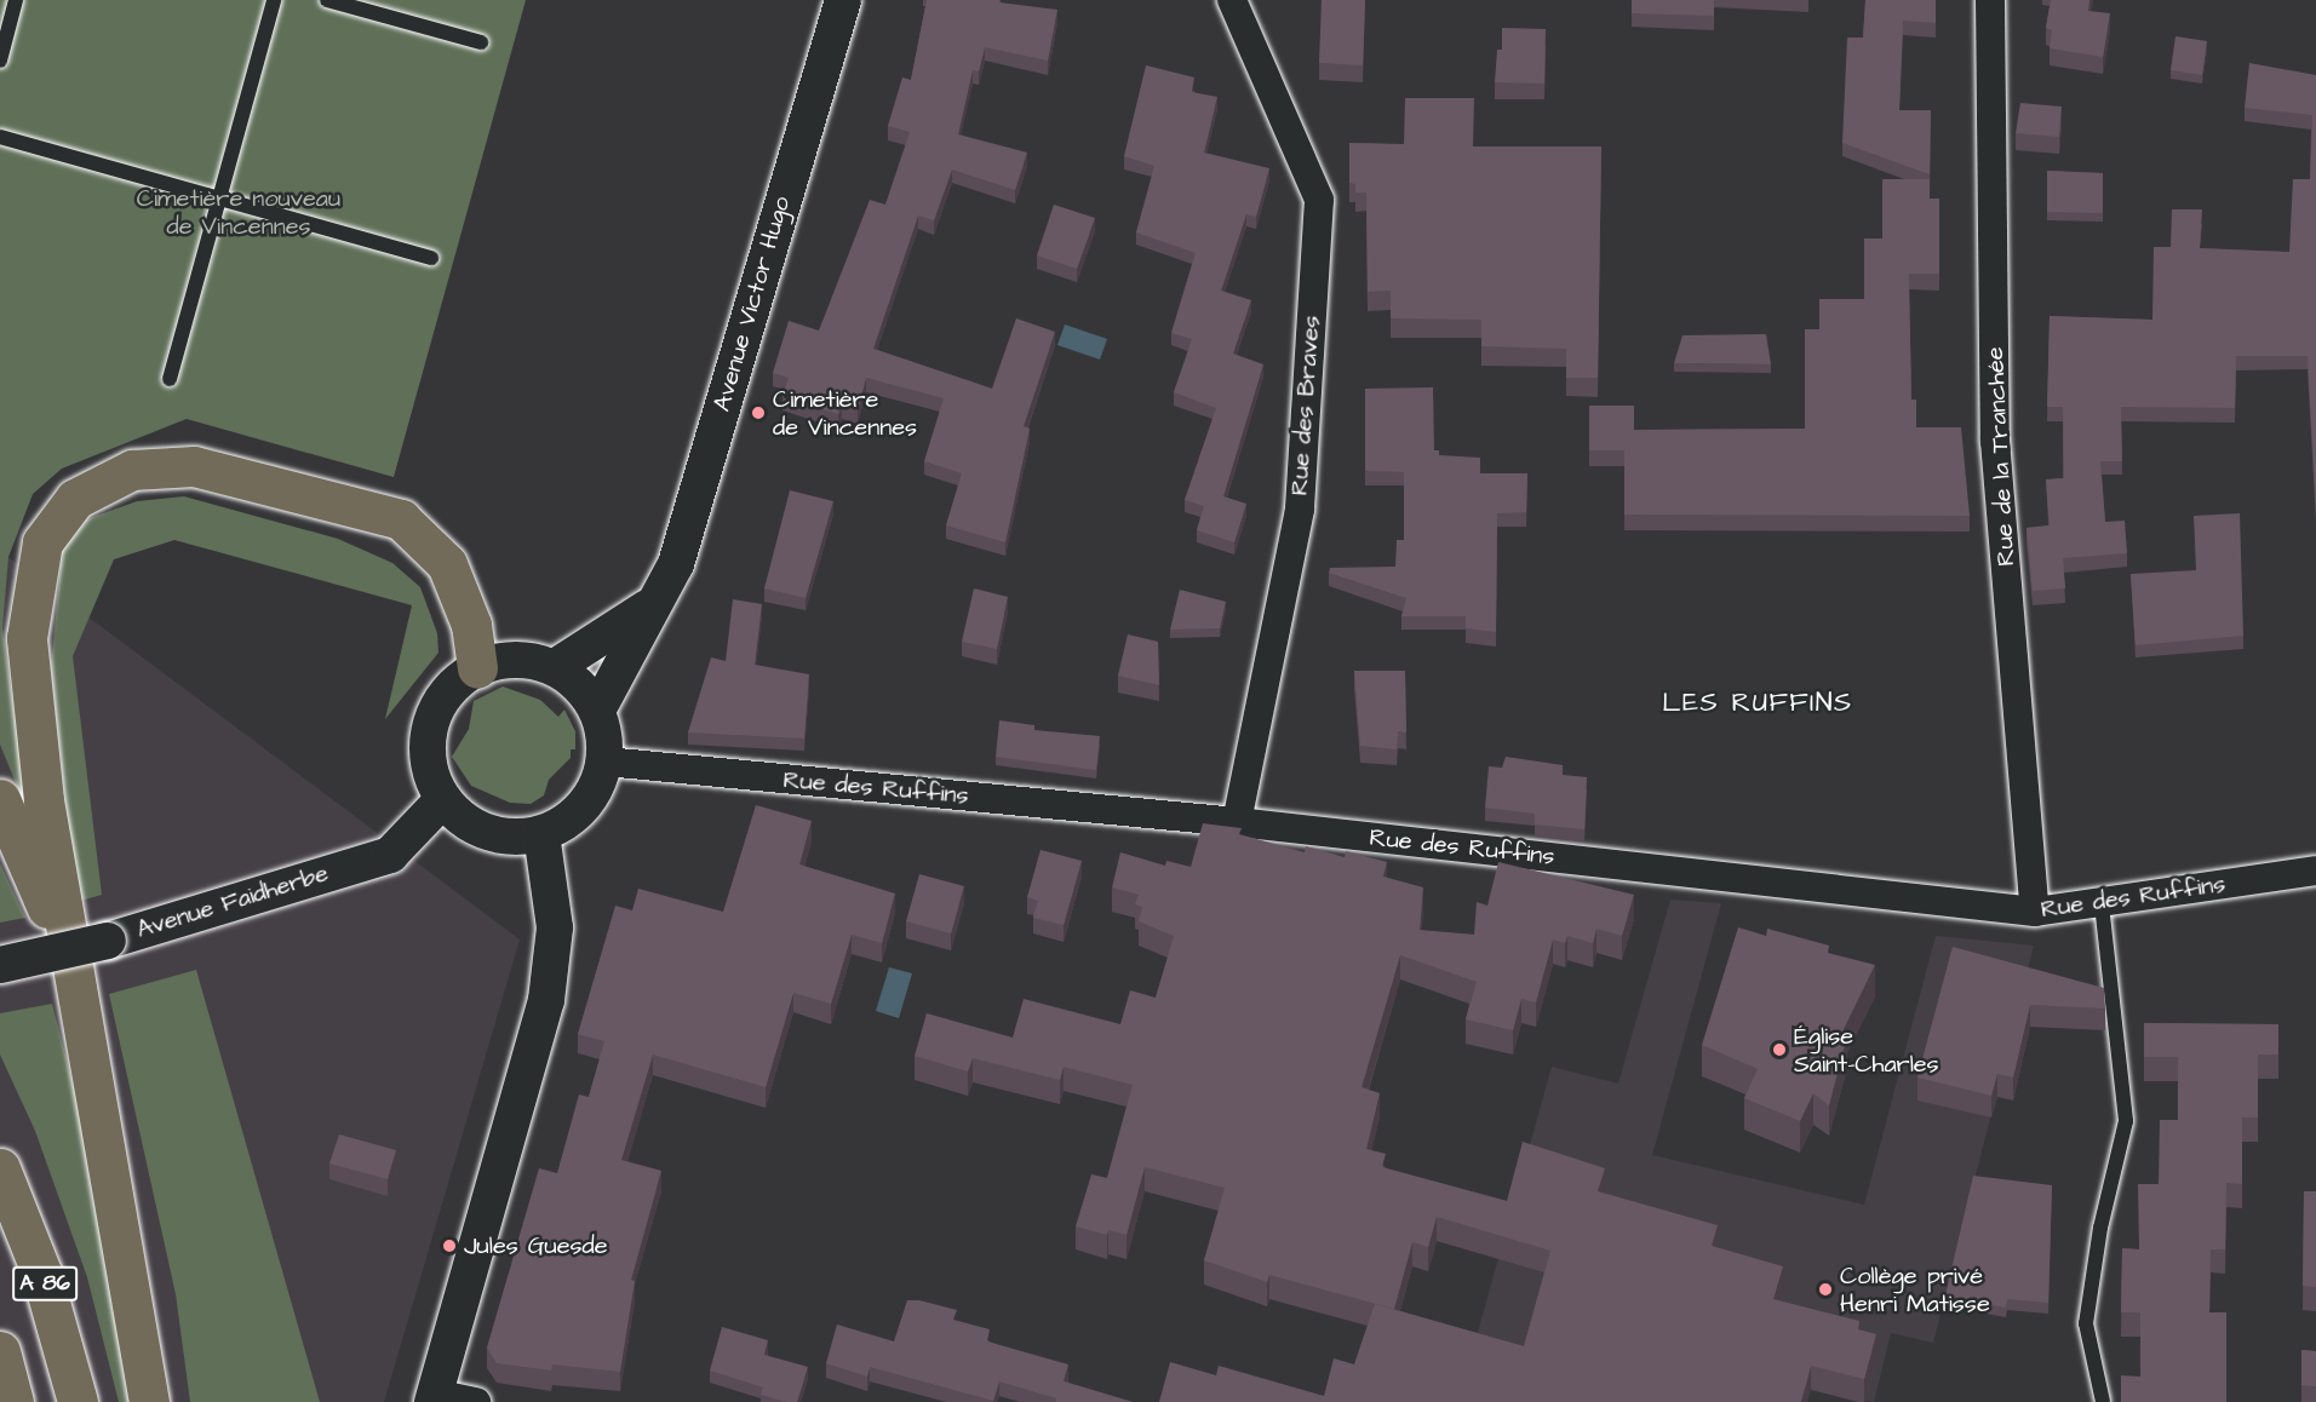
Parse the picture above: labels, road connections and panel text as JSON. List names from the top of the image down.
{
  "streets": {
    "highway": ["A 86"],
    "street": [
      "Avenue Victor Hugo",
      "Rue des Braves",
      "Rue de la Tranchée",
      "Rue des Ruffins",
      "Avenue Faidherbe"
    ]
  },
  "crossings": [
    ["Avenue Victor Hugo", "Rue des Ruffins"],
    ["Avenue Victor Hugo", "Avenue Faidherbe"],
    ["Rue des Braves", "Rue des Ruffins"],
    ["Rue de la Tranchée", "Rue des Ruffins"],
    ["Rue des Ruffins", "Avenue Faidherbe"]
  ],
  "districts": ["LES RUFFINS"],
  "parks": ["Cimetière nouveau de Vincennes"],
  "places": [
    "Cimetière de Vincennes",
    "Église Saint-Charles",
    "Jules Guesde",
    "Collège privé Henri Matisse"
  ]
}
